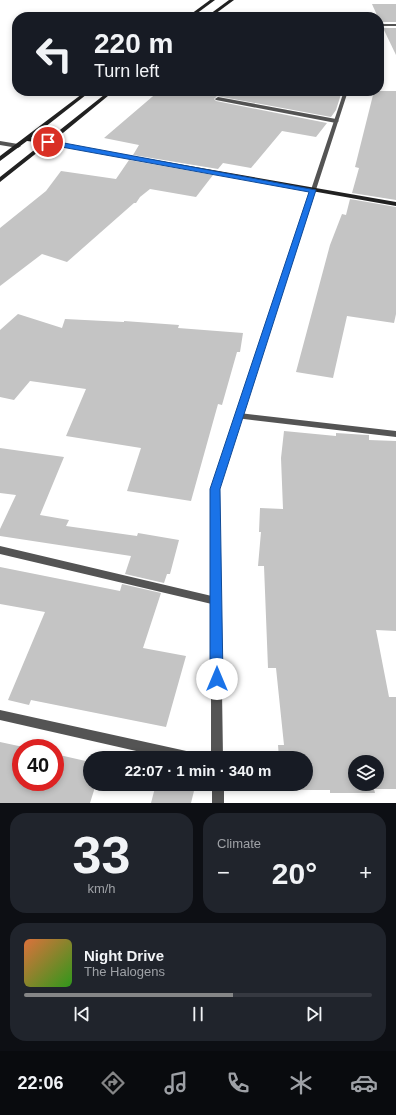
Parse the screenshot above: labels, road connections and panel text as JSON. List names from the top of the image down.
{
  "page": {
    "turn": ["220 m", "Turn left"],
    "limit": "40",
    "trip": "22:07 · 1 min · 340 m",
    "tile": [
      ["33", "km/h"],
      "Climate"
    ],
    "heat": ["−", "20°", "+"],
    "song": ["Night Drive", "The Halogens"],
    "tabs": "22:06"
  }
}
